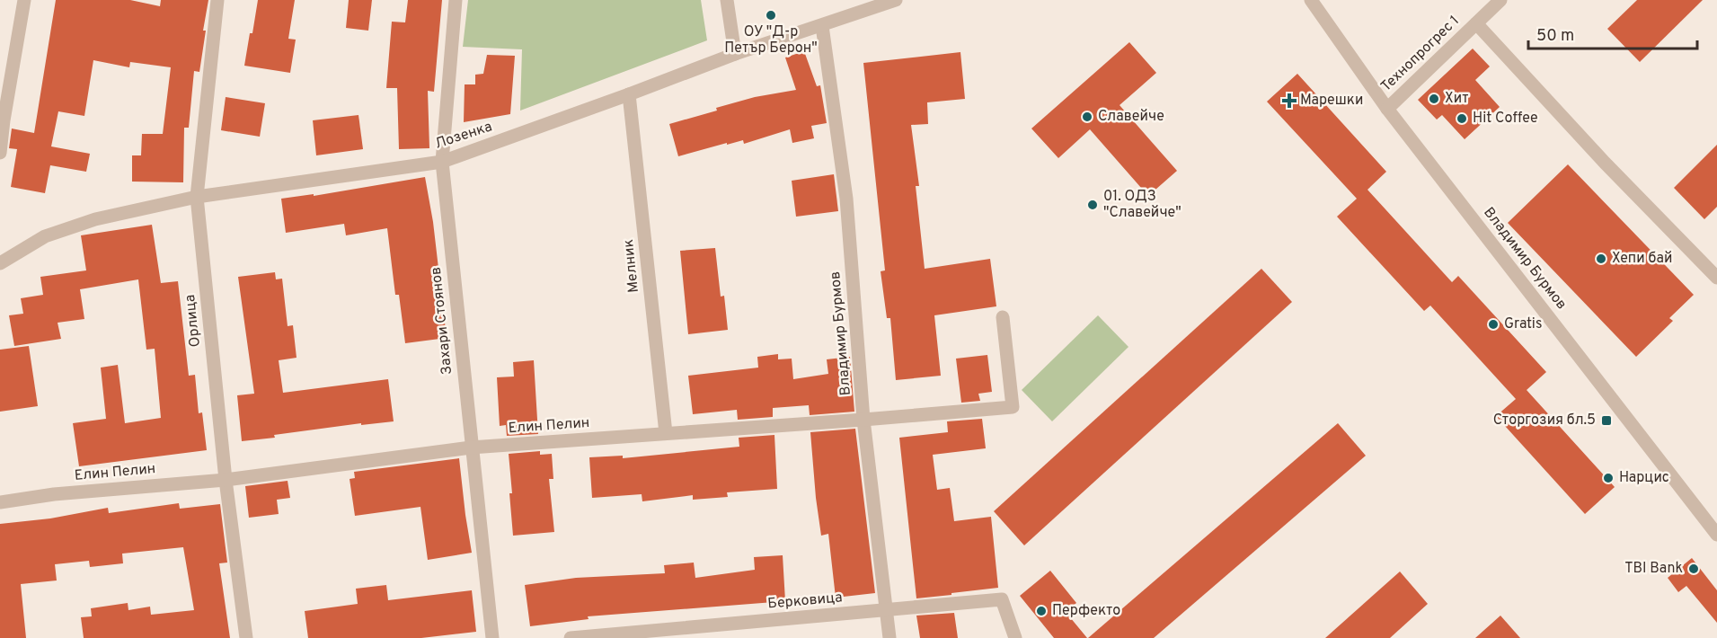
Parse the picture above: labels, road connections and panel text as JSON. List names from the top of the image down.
{
  "streets": {
    "street": [
      "Технопрогрес 1",
      "Лозенка",
      "Владимир Бурмов",
      "Мелник",
      "Орлица",
      "Захари Стоянов",
      "Елин Пелин",
      "Берковица"
    ]
  },
  "crossings": [
    ["Технопрогрес 1", "Владимир Бурмов"],
    ["Лозенка", "Владимир Бурмов"],
    ["Лозенка", "Мелник"],
    ["Лозенка", "Орлица"],
    ["Лозенка", "Захари Стоянов"],
    ["Владимир Бурмов", "Елин Пелин"],
    ["Владимир Бурмов", "Берковица"],
    ["Мелник", "Елин Пелин"],
    ["Орлица", "Елин Пелин"],
    ["Захари Стоянов", "Елин Пелин"]
  ],
  "places": {
    "other": [
      "ОУ \"Д-р Петър Берон\"",
      "Хит",
      "Славейче",
      "Hit Coffee",
      "01. ОДЗ \"Славейче\"",
      "Хепи бай",
      "Gratis",
      "Нарцис",
      "TBI Bank",
      "Перфекто"
    ],
    "health": ["Марешки"],
    "transit": ["Сторгозия бл.5"]
  },
  "scale_bar": "50 m"
}
